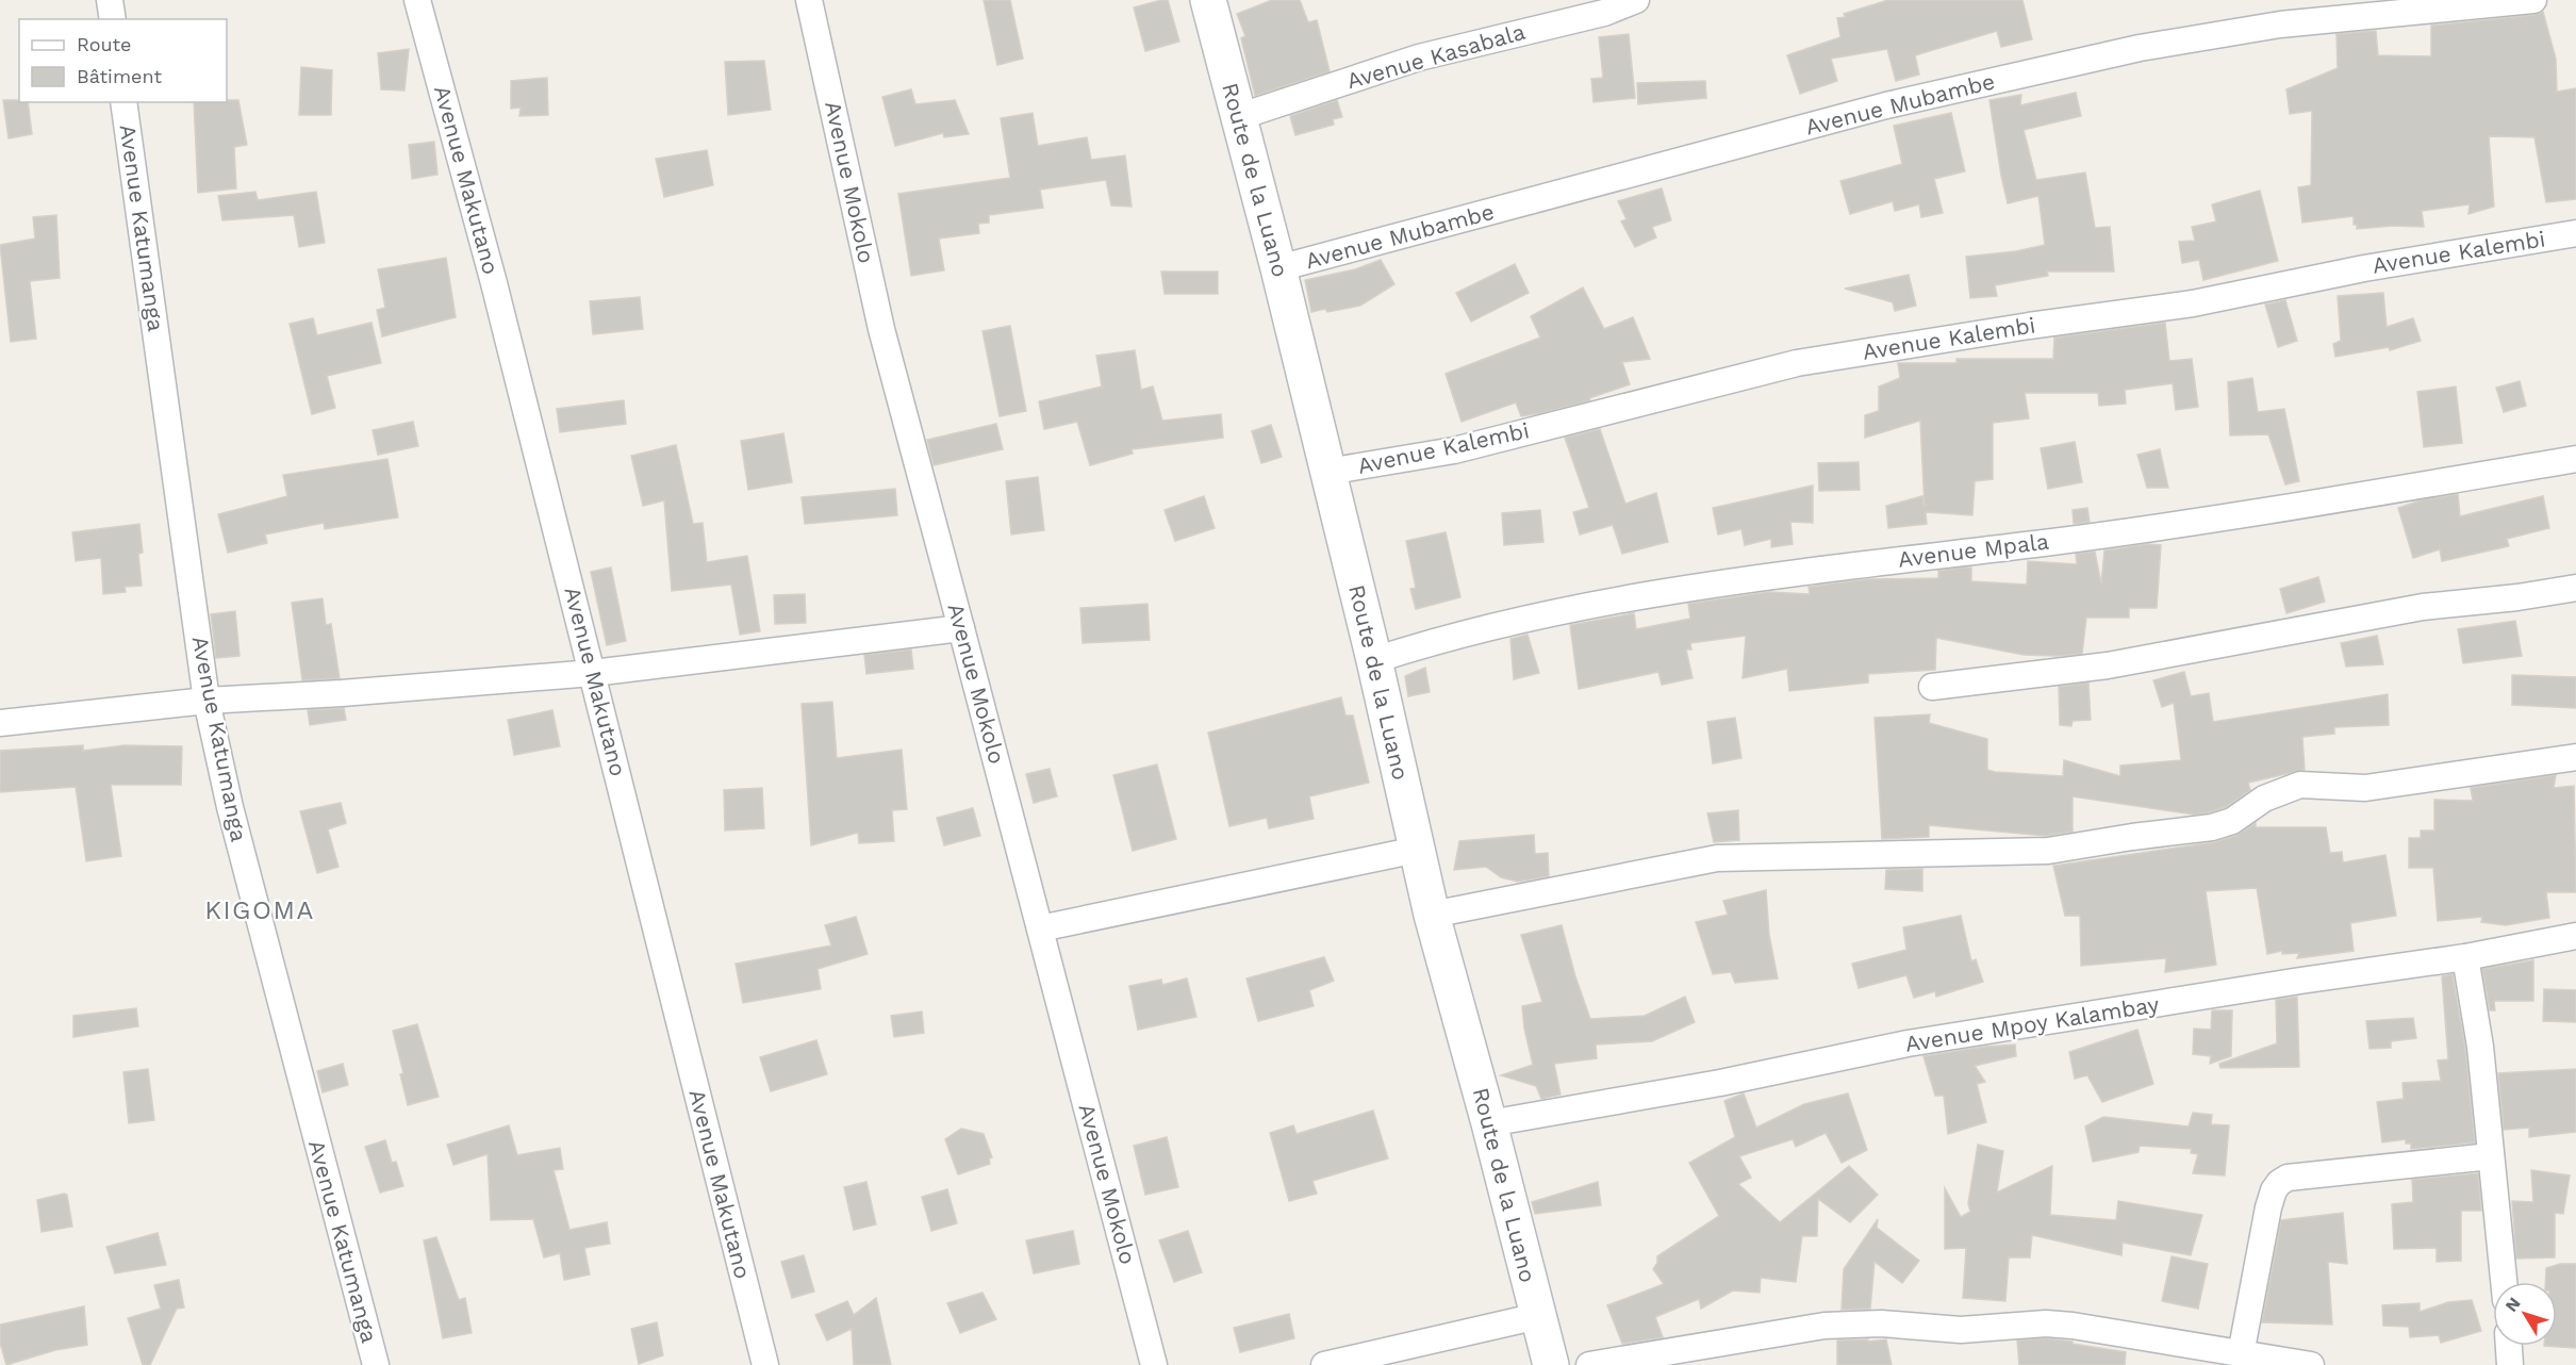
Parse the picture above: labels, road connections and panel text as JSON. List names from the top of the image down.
{
  "streets": {
    "street": [
      "Avenue Kasabala",
      "Avenue Mubambe",
      "Avenue Makutano",
      "Route de la Luano",
      "Avenue Mokolo",
      "Avenue Katumanga",
      "Avenue Kalembi",
      "Avenue Mpala",
      "Avenue Mpoy Kalambay"
    ]
  },
  "crossings": [
    ["Avenue Kasabala", "Route de la Luano"],
    ["Avenue Mubambe", "Route de la Luano"],
    ["Route de la Luano", "Avenue Kalembi"],
    ["Route de la Luano", "Avenue Mpala"],
    ["Route de la Luano", "Avenue Mpoy Kalambay"]
  ],
  "districts": ["KIGOMA"],
  "legend": ["Route", "Bâtiment"],
  "north": "top left"
}
